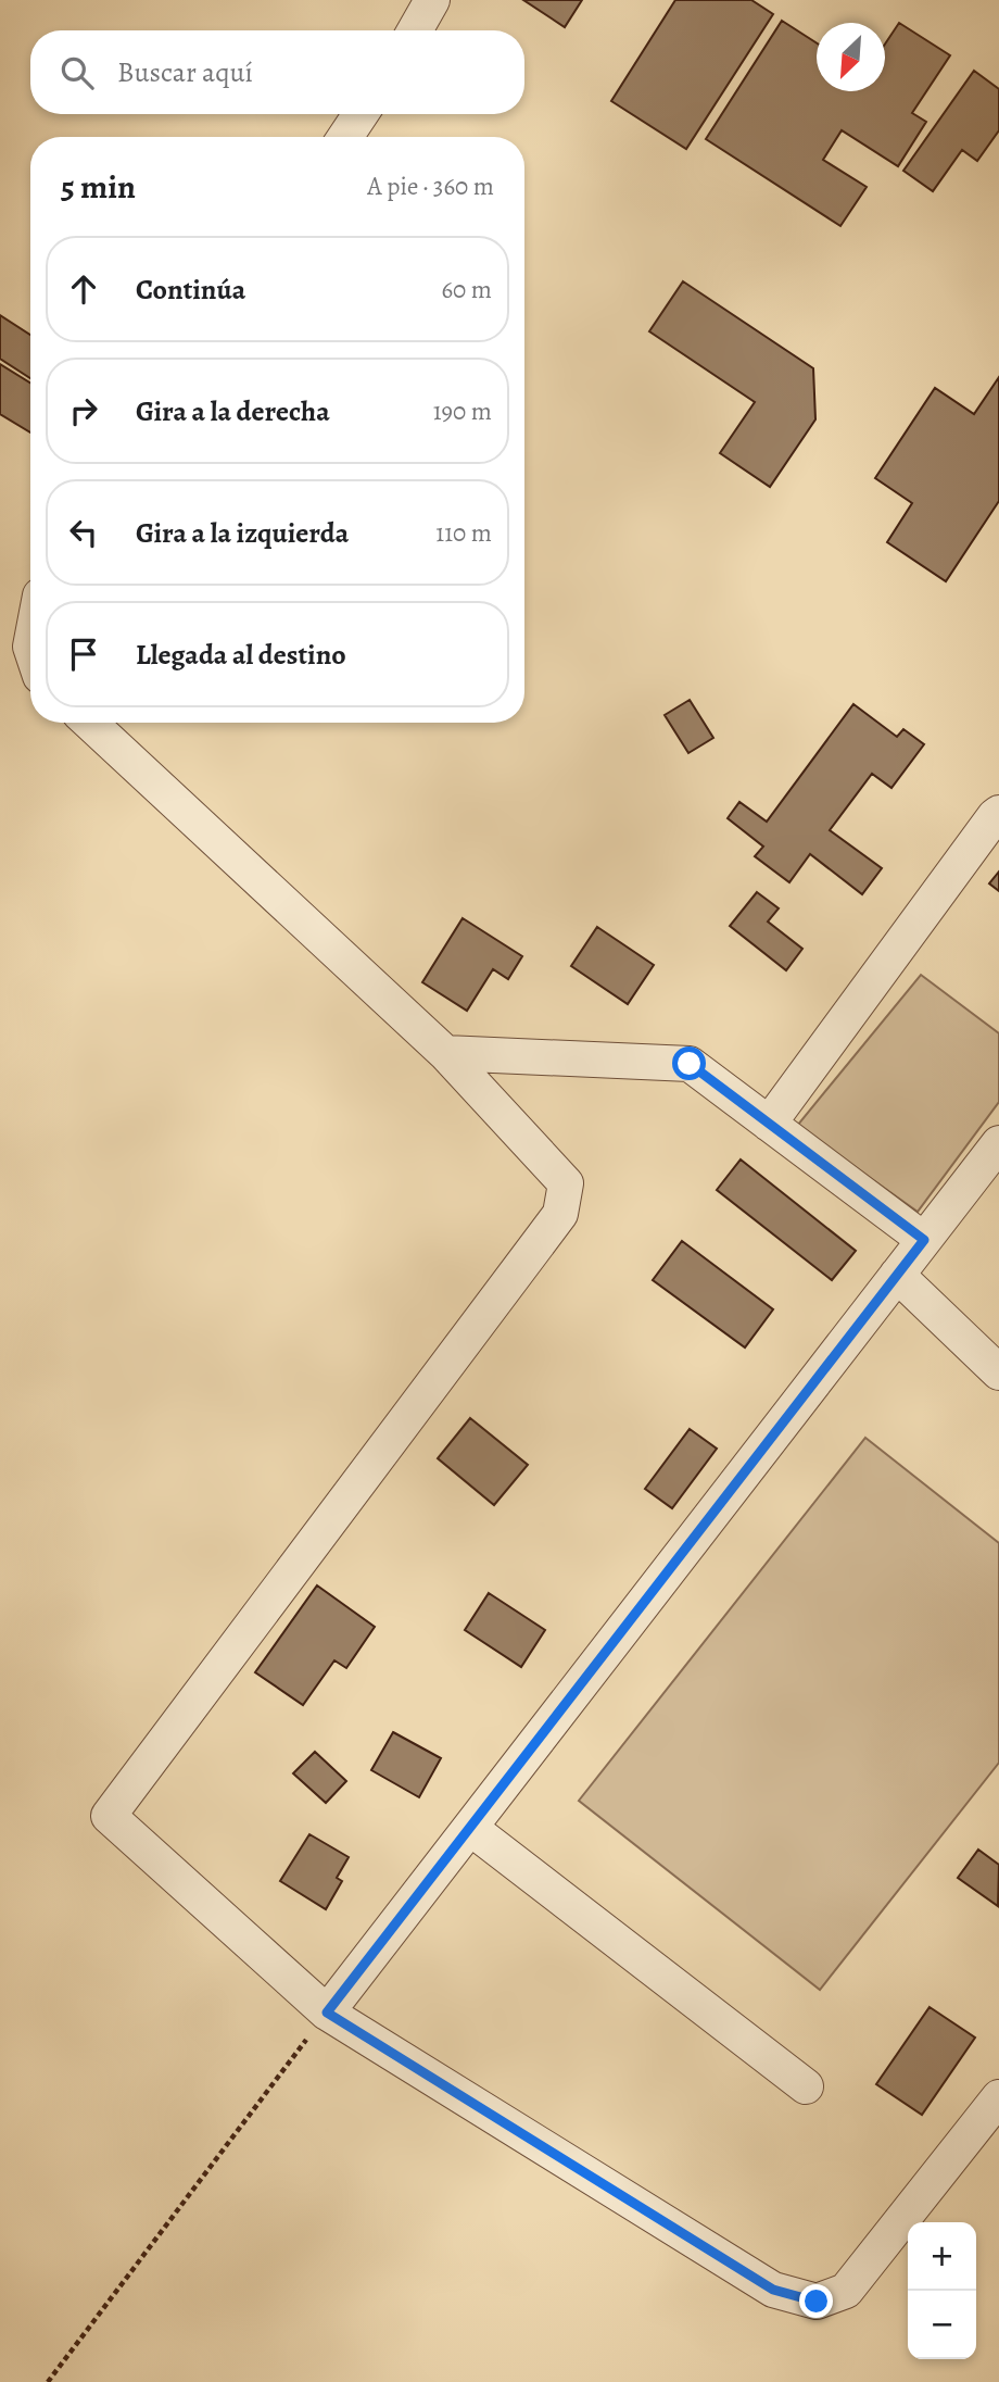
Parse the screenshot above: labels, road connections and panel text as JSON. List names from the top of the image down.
{
  "north": "bottom left",
  "page": {
    "search": "Buscar aquí",
    "heading": ["5 min", "A pie · 360 m"],
    "list": [
      ["Continúa", "60 m"],
      ["Gira a la derecha", "190 m"],
      ["Gira a la izquierda", "110 m"],
      "Llegada al destino"
    ],
    "map_buttons": ["+", "−"]
  }
}
